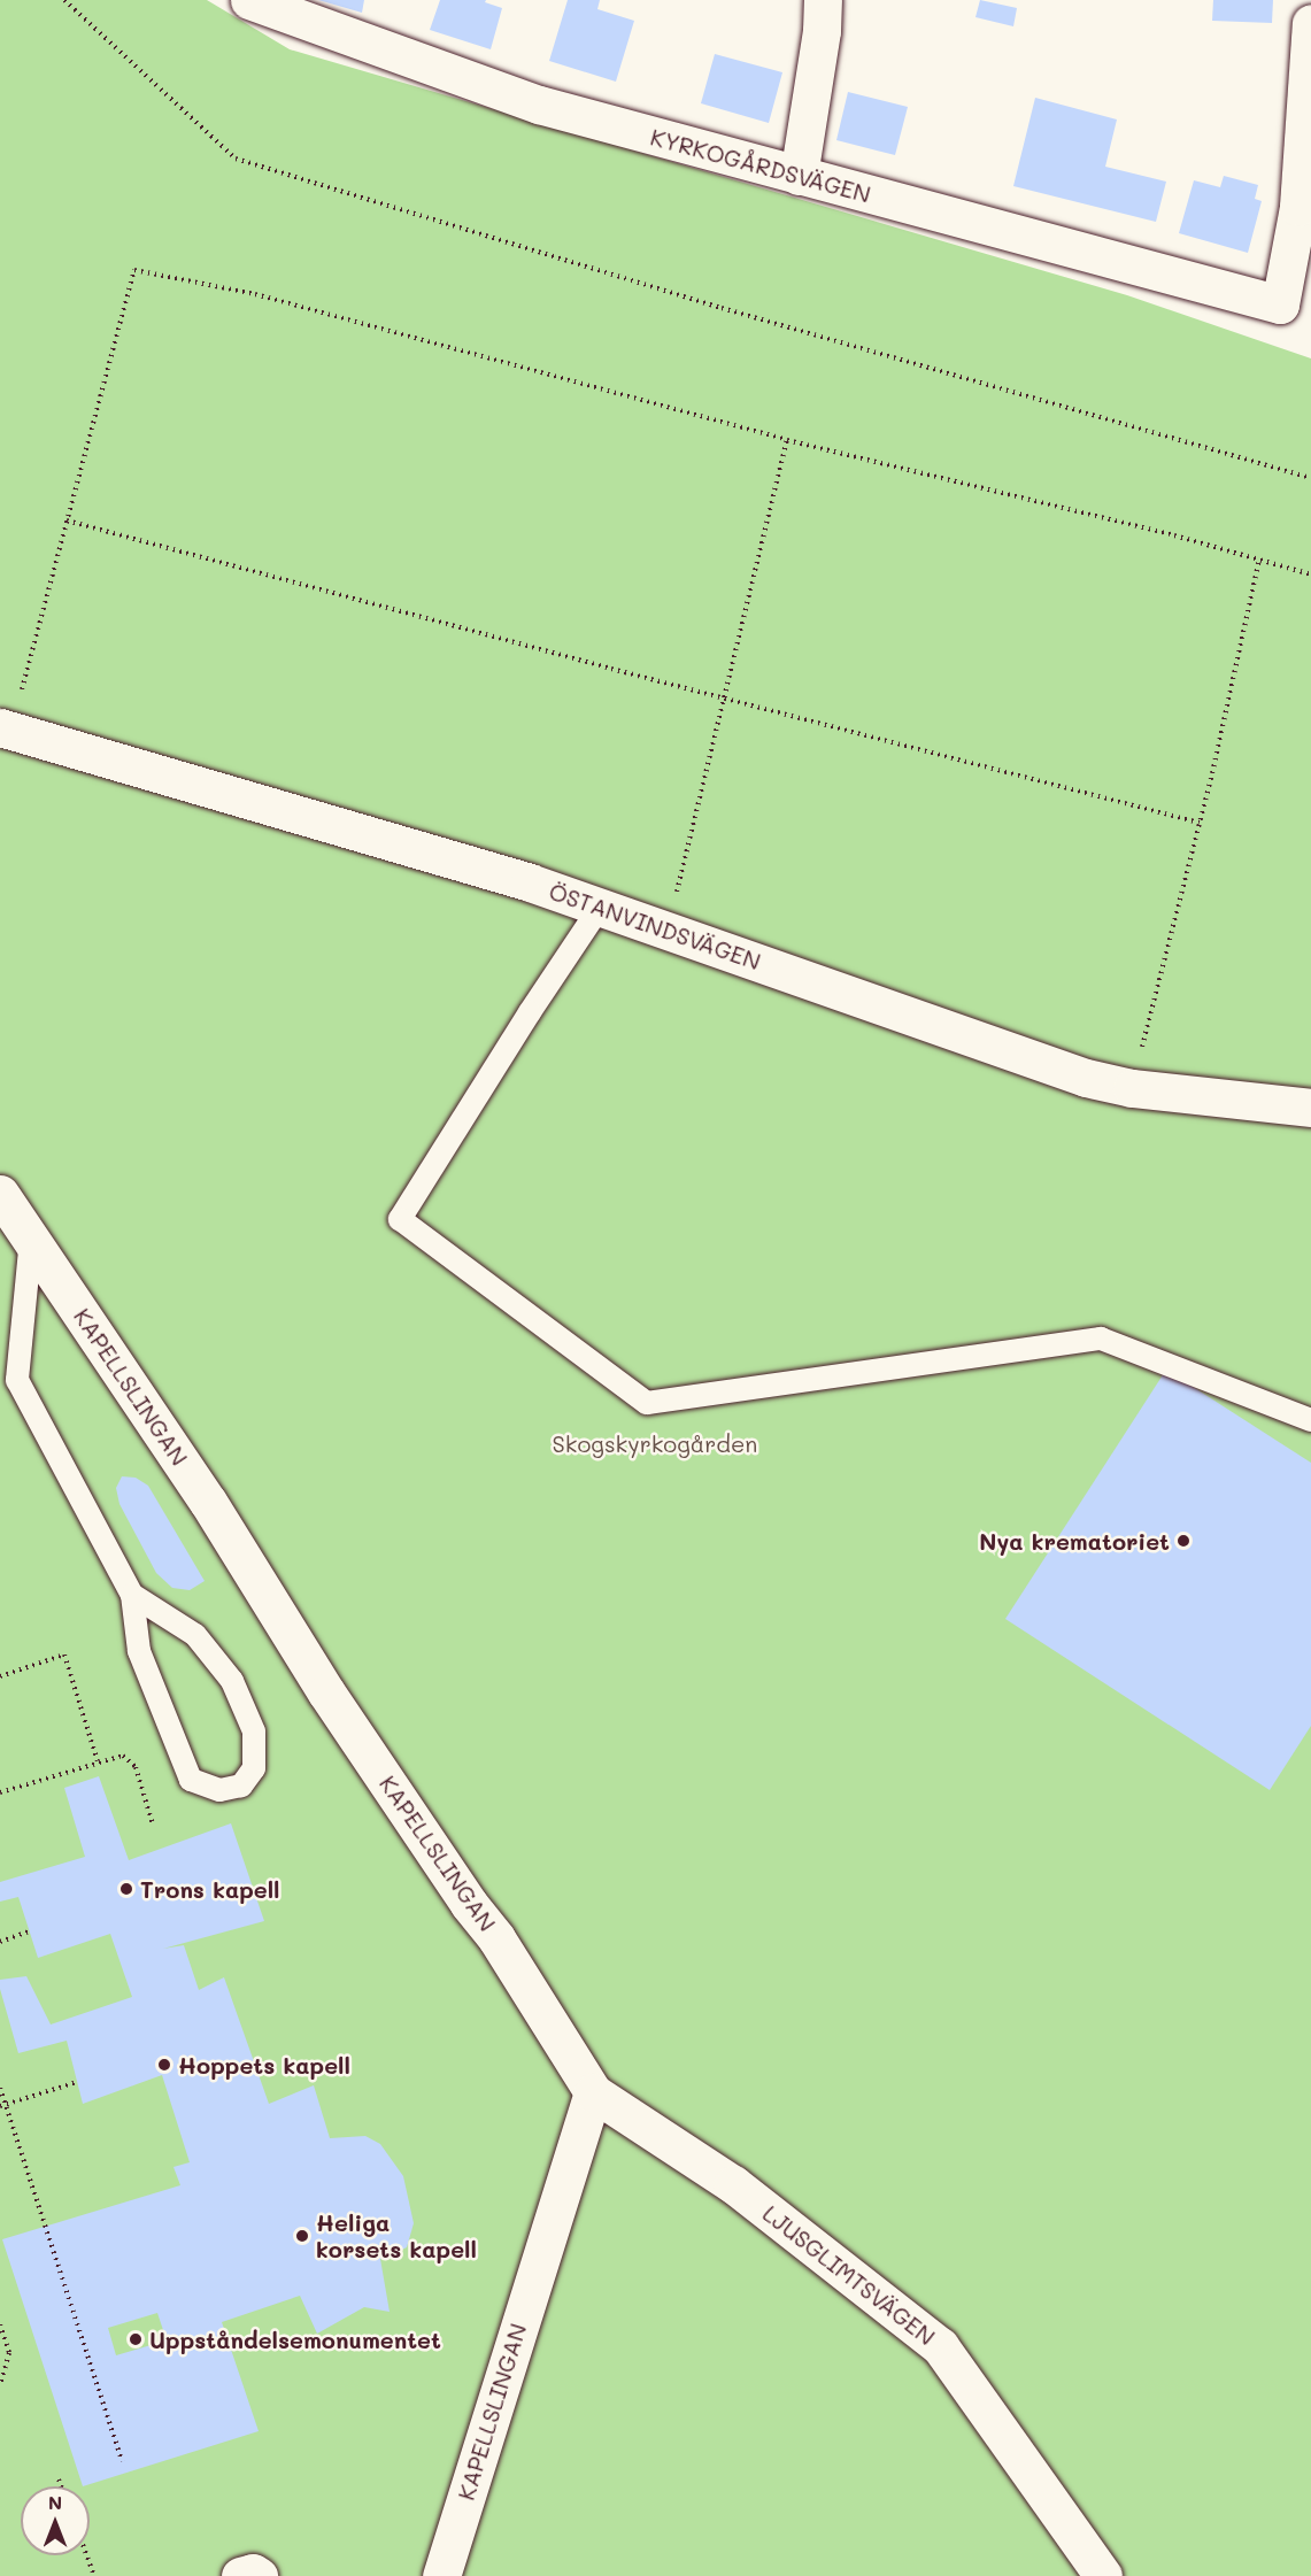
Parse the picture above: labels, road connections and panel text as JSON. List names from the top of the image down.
{
  "streets": {
    "street": [
      "KYRKOGÅRDSVÄGEN",
      "ÖSTANVINDSVÄGEN",
      "KAPELLSLINGAN",
      "LJUSGLIMTSVÄGEN"
    ]
  },
  "crossings": [
    ["KAPELLSLINGAN", "LJUSGLIMTSVÄGEN"]
  ],
  "parks": ["Skogskyrkogården"],
  "places": [
    "Nya krematoriet",
    "Trons kapell",
    "Hoppets kapell",
    "Heliga korsets kapell",
    "Uppståndelsemonumentet"
  ],
  "north": "top"
}
